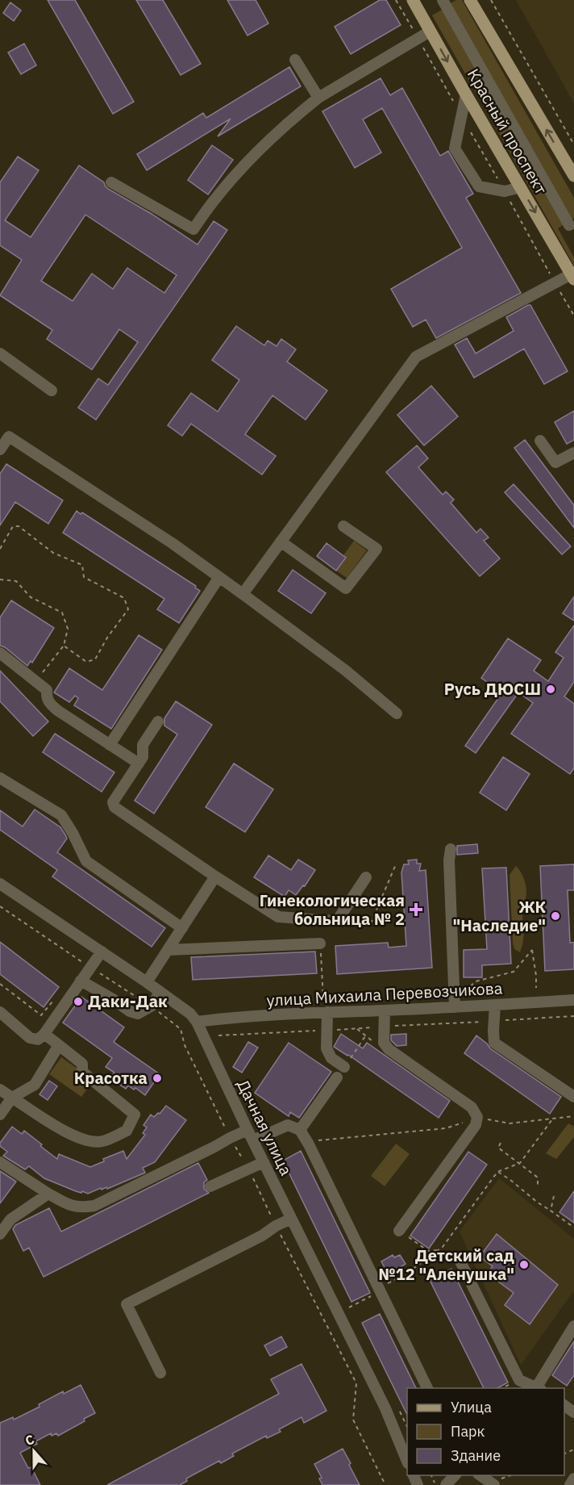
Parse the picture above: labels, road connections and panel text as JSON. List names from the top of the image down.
{
  "streets": {
    "main road": ["Красный проспект"],
    "street": ["улица Михаила Перевозчикова", "Дачная улица"]
  },
  "crossings": [
    ["улица Михаила Перевозчикова", "Дачная улица"]
  ],
  "places": {
    "other": [
      "Русь ДЮСШ",
      "ЖК \"Наследие\"",
      "Даки-Дак",
      "Красотка",
      "Детский сад №12 \"Аленушка\""
    ],
    "health": ["Гинекологическая больница № 2"]
  },
  "legend": ["Улица", "Парк", "Здание"],
  "north": "top"
}
